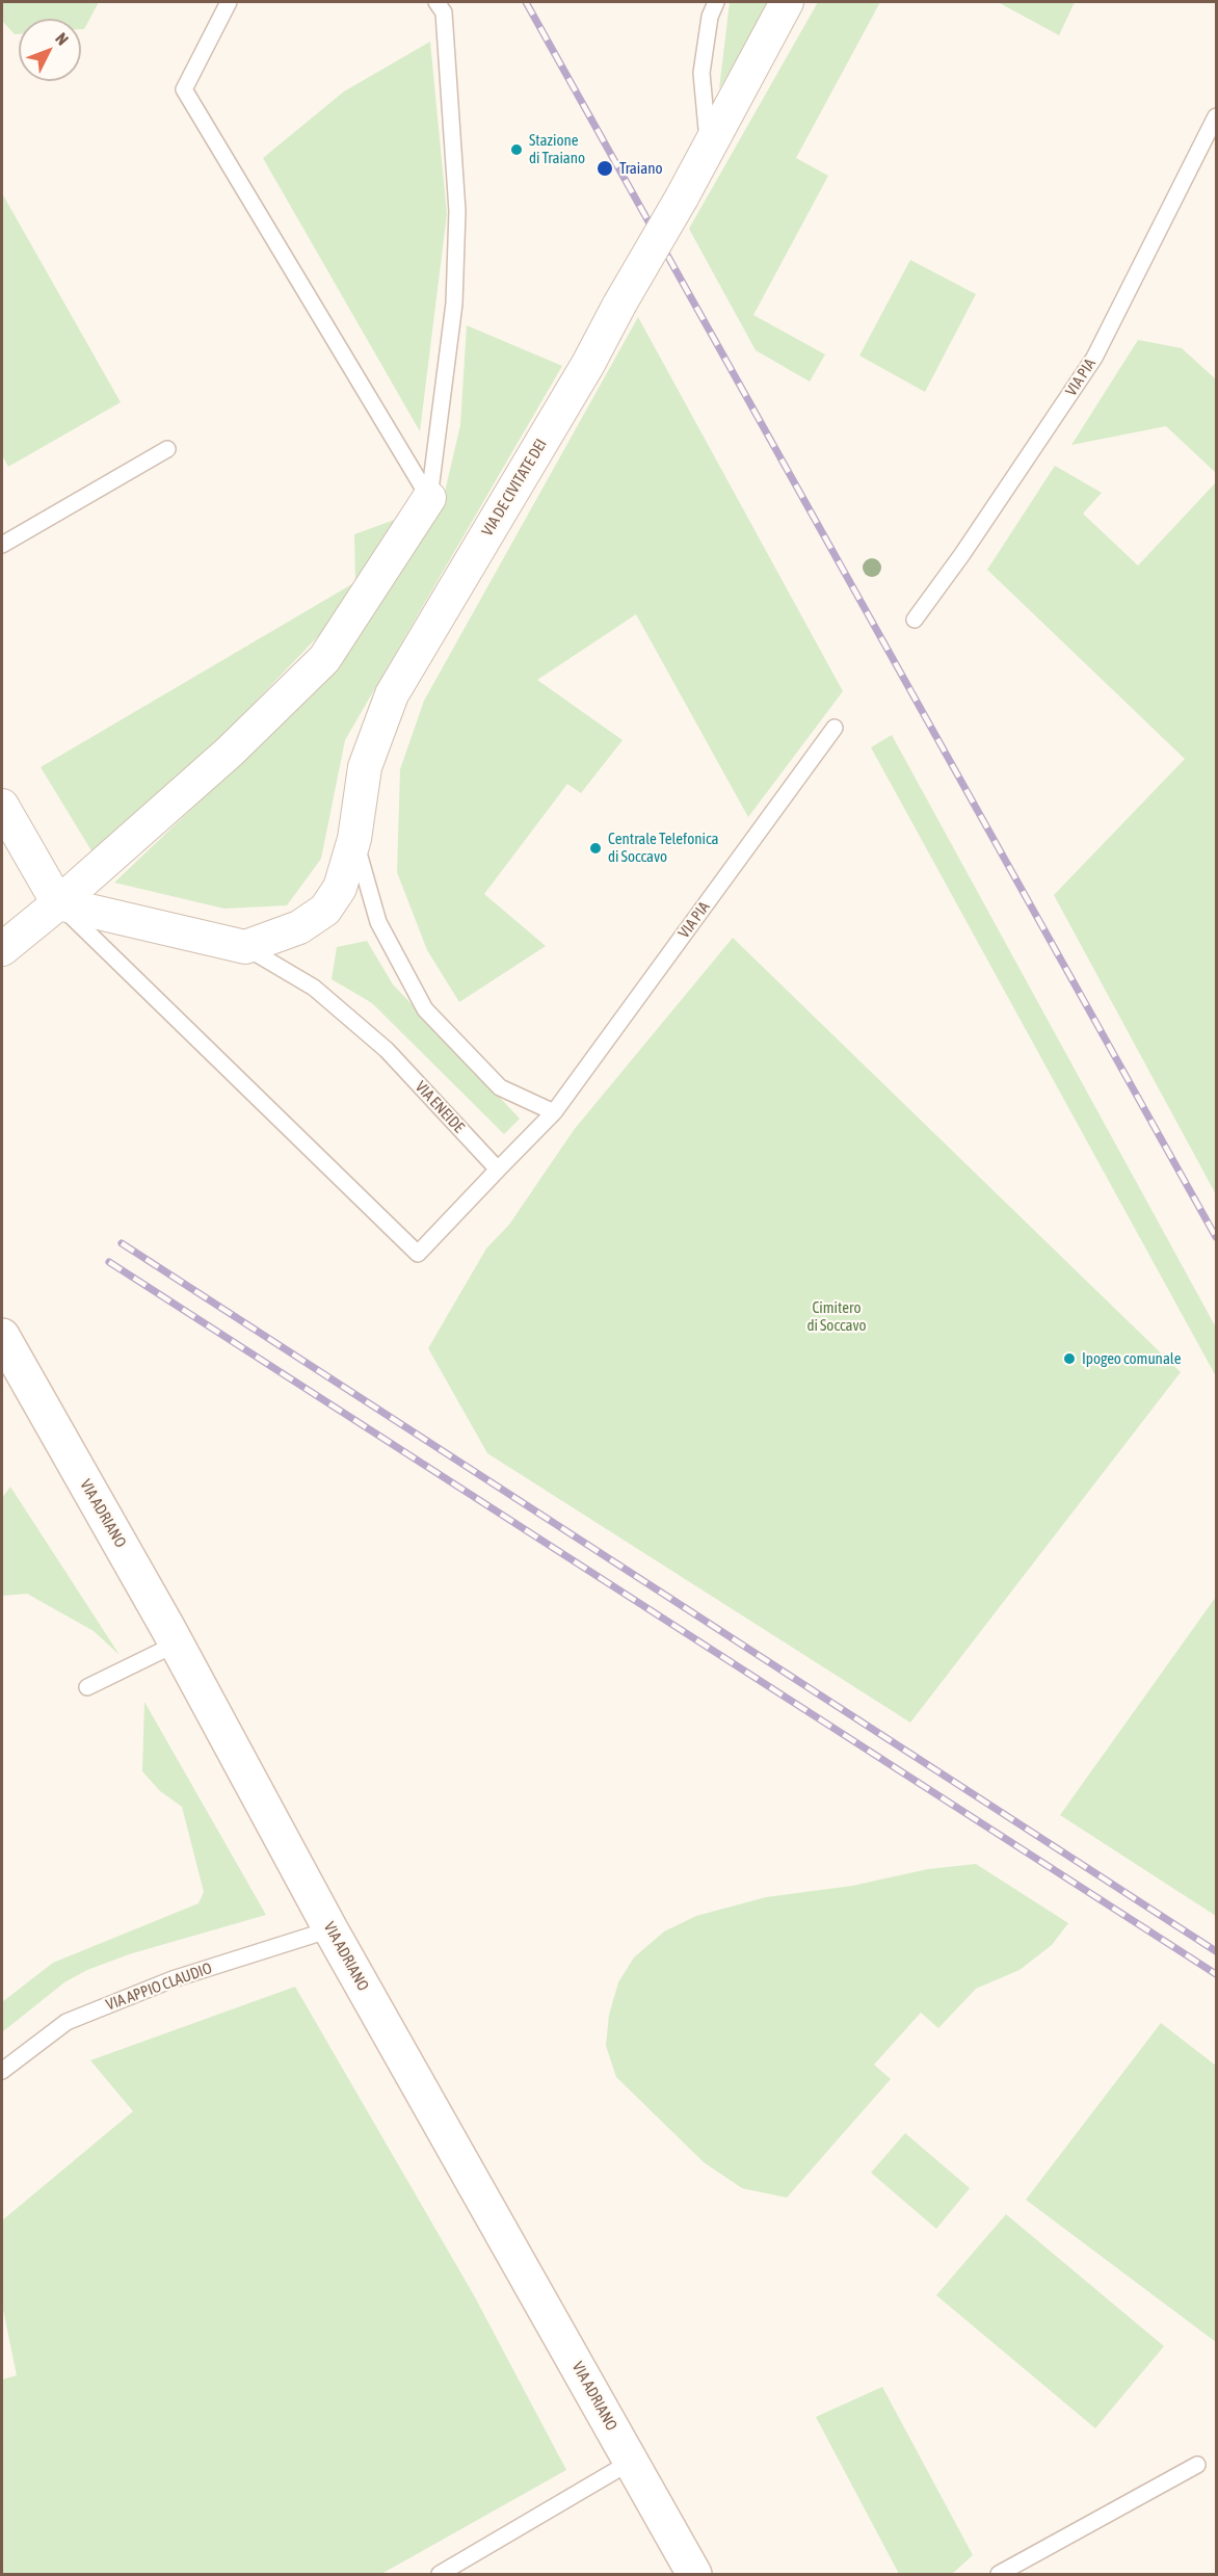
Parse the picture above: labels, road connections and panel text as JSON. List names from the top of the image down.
{
  "streets": {
    "street": ["VIA DE CIVITATE DEI", "VIA ENEIDE", "VIA ADRIANO"],
    "lane": ["VIA PIA", "VIA APPIO CLAUDIO"]
  },
  "crossings": [
    ["VIA DE CIVITATE DEI", "VIA ENEIDE"],
    ["VIA ADRIANO", "VIA APPIO CLAUDIO"]
  ],
  "parks": ["Cimitero di Soccavo"],
  "places": [
    "Stazione di Traiano",
    "Traiano",
    "Centrale Telefonica di Soccavo",
    "Ipogeo comunale"
  ],
  "north": "top right"
}
